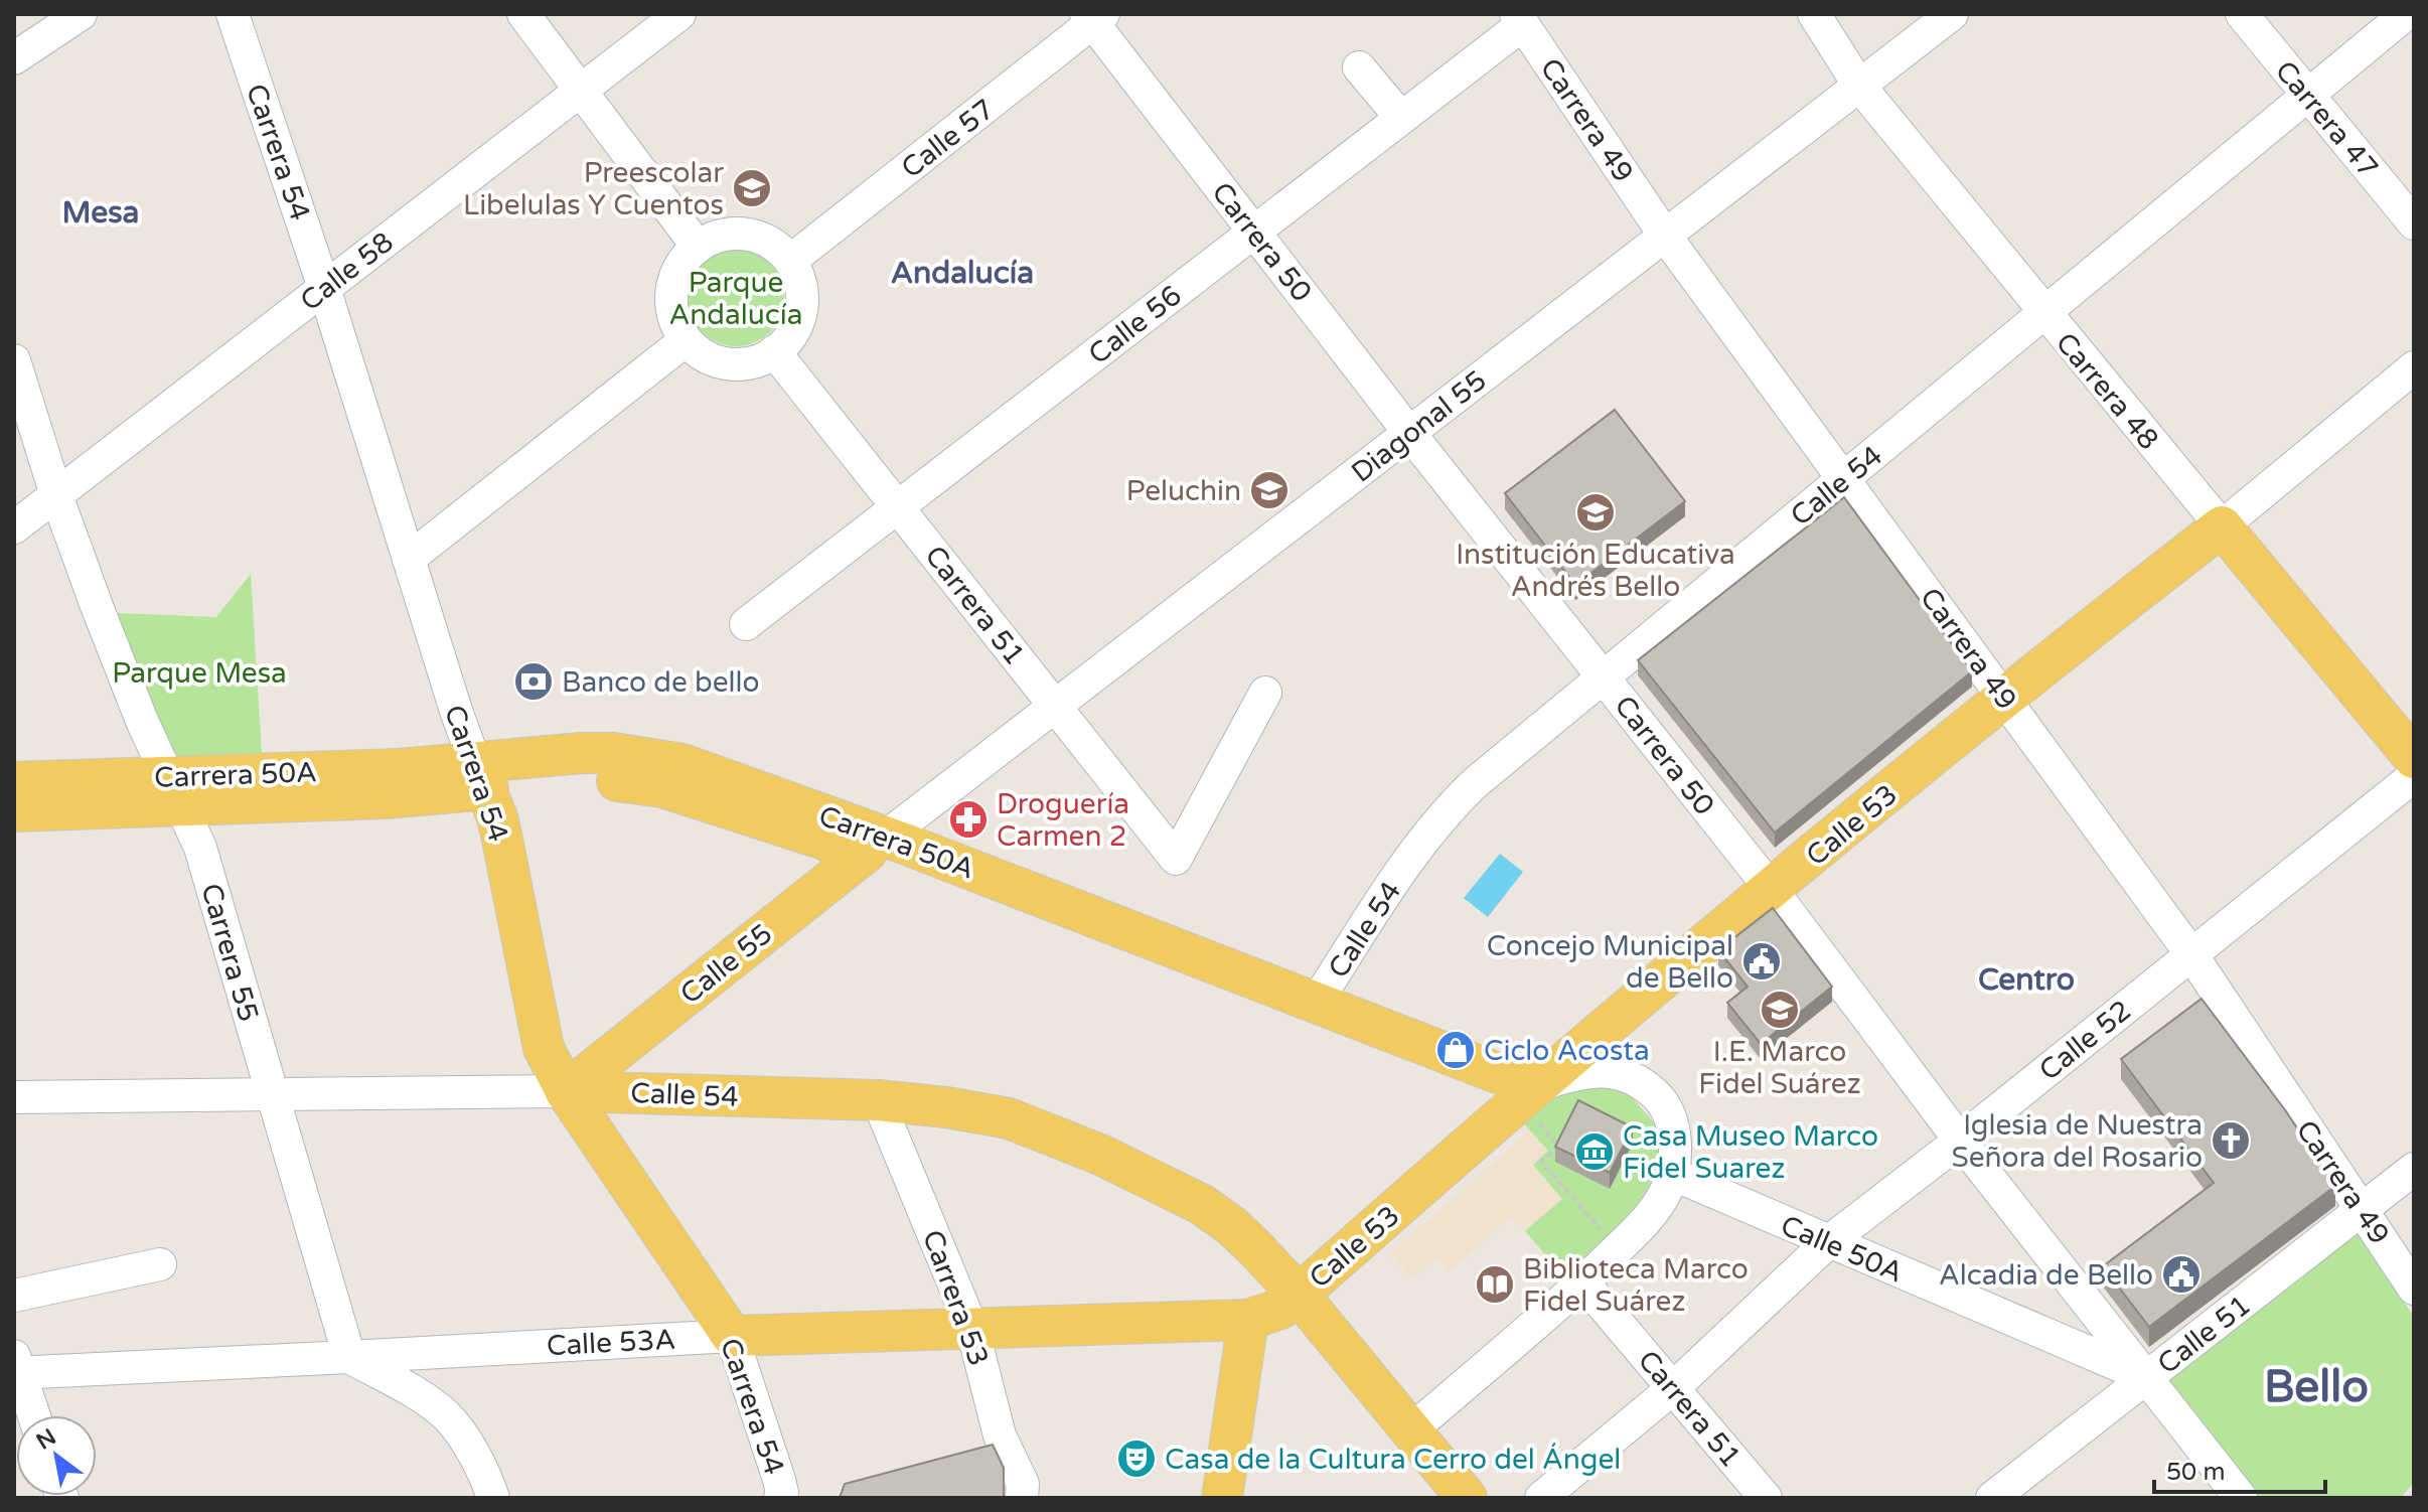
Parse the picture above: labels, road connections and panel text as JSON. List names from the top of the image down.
{
  "streets": {
    "main road": [
      "Carrera 54",
      "Carrera 48",
      "Calle 54",
      "Carrera 50A",
      "Calle 53",
      "Calle 55",
      "Calle 53A"
    ],
    "street": [
      "Carrera 47",
      "Carrera 49",
      "Calle 57",
      "Carrera 50",
      "Calle 58",
      "Calle 56",
      "Diagonal 55",
      "Carrera 51",
      "Carrera 55",
      "Calle 52",
      "Calle 50A",
      "Carrera 53",
      "Calle 51"
    ]
  },
  "crossings": [
    ["Carrera 47", "Calle 54"],
    ["Carrera 49", "Calle 56"],
    ["Carrera 49", "Diagonal 55"],
    ["Carrera 49", "Calle 54"],
    ["Carrera 49", "Calle 53"],
    ["Carrera 49", "Calle 52"],
    ["Carrera 49", "Calle 51"],
    ["Calle 57", "Carrera 50"],
    ["Calle 57", "Carrera 51"],
    ["Carrera 54", "Calle 58"],
    ["Carrera 54", "Calle 54"],
    ["Carrera 54", "Carrera 50A"],
    ["Carrera 54", "Calle 55"],
    ["Carrera 54", "Calle 53A"],
    ["Carrera 50", "Calle 56"],
    ["Carrera 50", "Diagonal 55"],
    ["Carrera 50", "Calle 54"],
    ["Carrera 50", "Calle 53"],
    ["Carrera 50", "Calle 52"],
    ["Carrera 50", "Calle 50A"],
    ["Carrera 50", "Calle 51"],
    ["Calle 58", "Carrera 55"],
    ["Calle 56", "Carrera 51"],
    ["Carrera 48", "Diagonal 55"],
    ["Carrera 48", "Calle 54"],
    ["Carrera 48", "Calle 53"],
    ["Diagonal 55", "Carrera 51"],
    ["Diagonal 55", "Carrera 50A"],
    ["Diagonal 55", "Calle 55"],
    ["Calle 54", "Carrera 50A"],
    ["Calle 54", "Calle 53"],
    ["Calle 54", "Carrera 55"],
    ["Calle 54", "Calle 55"],
    ["Calle 54", "Carrera 53"],
    ["Calle 54", "Calle 53A"],
    ["Carrera 51", "Calle 52"],
    ["Carrera 50A", "Calle 53"],
    ["Carrera 50A", "Carrera 55"],
    ["Carrera 50A", "Calle 55"],
    ["Calle 53", "Calle 53A"],
    ["Carrera 55", "Calle 53A"],
    ["Calle 52", "Calle 50A"],
    ["Calle 50A", "Calle 51"],
    ["Carrera 53", "Calle 53A"]
  ],
  "districts": [
    "Mesa",
    "Andalucía",
    "Centro",
    "Bello"
  ],
  "parks": ["Parque Andalucía", "Parque Mesa"],
  "places": {
    "school or university": [
      "Preescolar Libelulas Y Cuentos",
      "Peluchin",
      "Institución Educativa Andrés Bello",
      "I.E. Marco Fidel Suárez"
    ],
    "bank": ["Banco de bello"],
    "pharmacy": ["Droguería Carmen 2"],
    "public building": ["Concejo Municipal de Bello", "Alcadia de Bello"],
    "shop": ["Ciclo Acosta"],
    "church": ["Iglesia de Nuestra Señora del Rosario"],
    "museum": ["Casa Museo Marco Fidel Suarez"],
    "library": ["Biblioteca Marco Fidel Suárez"],
    "theatre": ["Casa de la Cultura Cerro del Ángel"]
  },
  "scale_bar": "50 m",
  "north": "top left"
}
